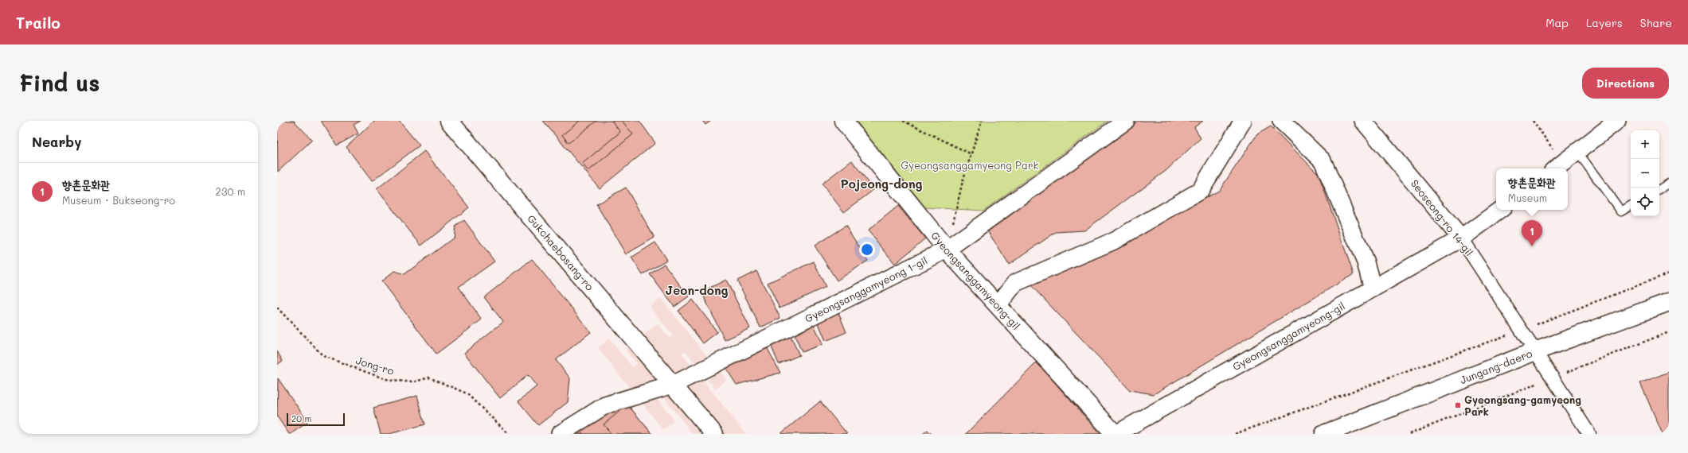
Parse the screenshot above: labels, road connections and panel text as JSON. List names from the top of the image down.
{
  "streets": {
    "main road": ["Gukchaebosang-ro", "Gyeongsanggamyeong-gil", "Jungang-daero"],
    "street": ["Seoseong-ro 14-gil", "Gyeongsanggamyeong 1-gil"],
    "path": ["Jong-ro"]
  },
  "crossings": [
    ["Seoseong-ro 14-gil", "Gyeongsanggamyeong-gil"],
    ["Seoseong-ro 14-gil", "Jungang-daero"],
    ["Gukchaebosang-ro", "Gyeongsanggamyeong 1-gil"],
    ["Gyeongsanggamyeong-gil", "Gyeongsanggamyeong 1-gil"]
  ],
  "districts": ["Pojeong-dong", "Jeon-dong"],
  "parks": ["Gyeongsanggamyeong Park"],
  "places": {
    "transit": ["Gyeongsang-gamyeong Park"]
  },
  "scale_bar": "20 m",
  "page": {
    "header": "Trailo",
    "nav": ["Map", "Layers", "Share"],
    "buttons": "Directions",
    "title": "Find us",
    "heading": "Nearby",
    "map_buttons": ["+", "−"],
    "list": [
      {
        "mark": "1",
        "name": "향촌문화관",
        "note": "Museum · Bukseong-ro",
        "value": "230 m"
      }
    ],
    "popup": ["향촌문화관", "Museum"],
    "pins": "1",
    "scale": "20 m"
  }
}
